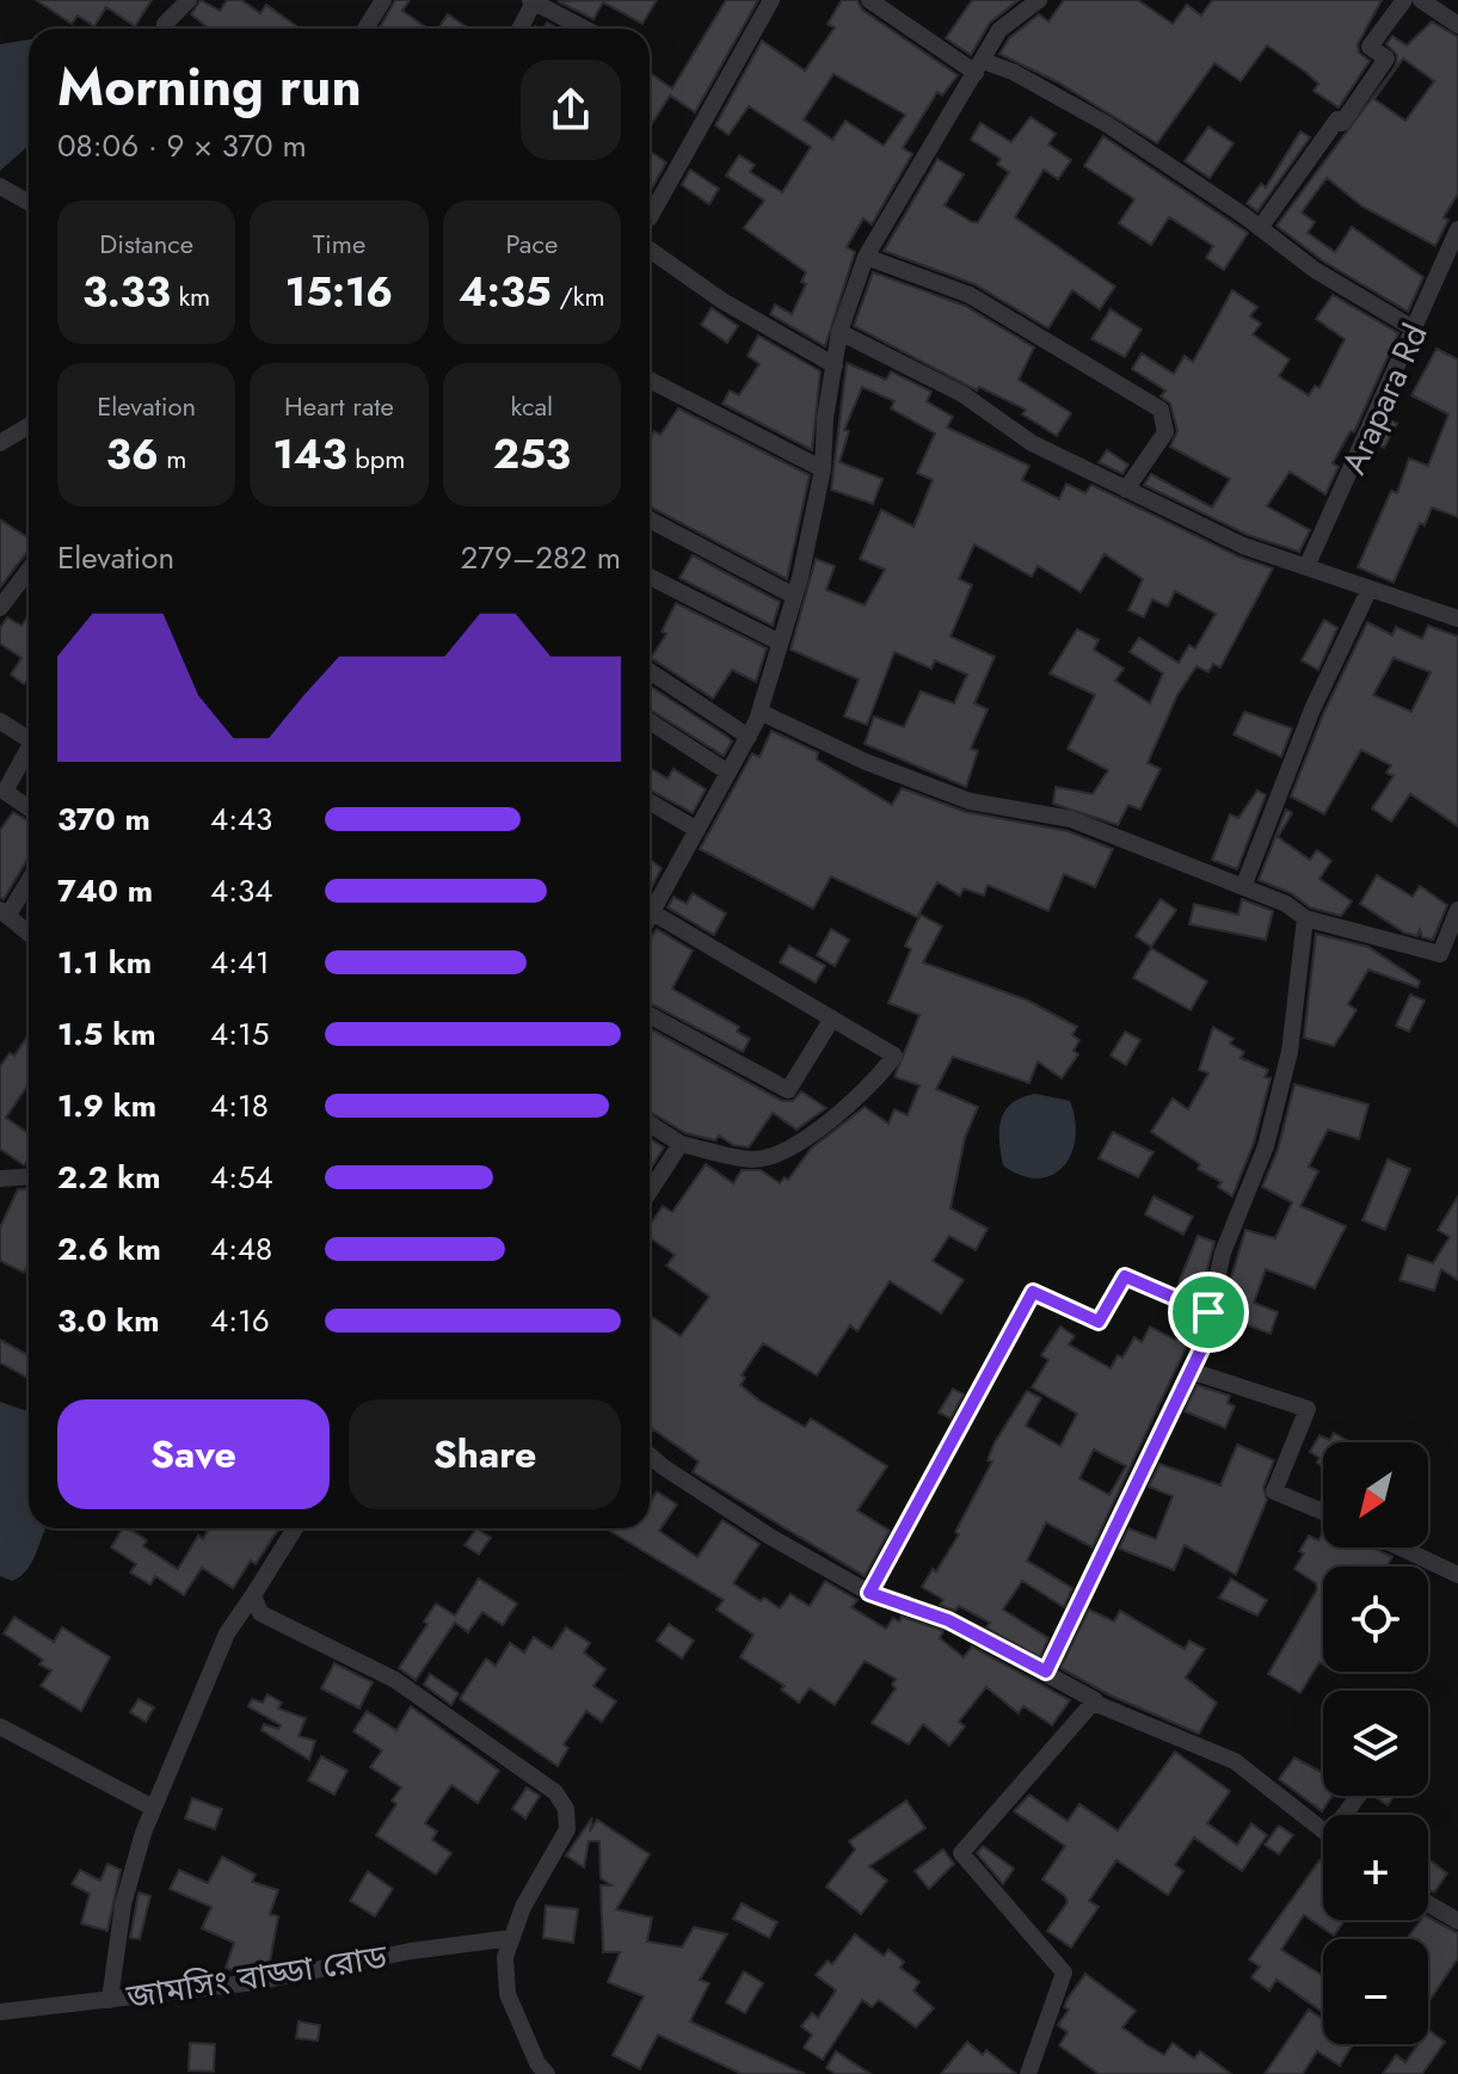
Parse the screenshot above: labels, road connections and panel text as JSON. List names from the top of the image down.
{
  "streets": {
    "street": ["Arapara Rd", "জামসিং বাড্ডা রোড"]
  },
  "north": "bottom left",
  "page": {
    "heading": ["Morning run", "08:06 · 9 × 370 m"],
    "stats": [
      ["Distance", "3.33 km"],
      ["Time", "15:16"],
      ["Pace", "4:35 /km"],
      ["Elevation", "36 m"],
      ["Heart rate", "143 bpm"],
      ["kcal", "253"]
    ],
    "chart": ["Elevation", "279–282 m"],
    "list": [
      {
        "name": "370 m",
        "note": "4:43"
      },
      {
        "name": "740 m",
        "note": "4:34"
      },
      {
        "name": "1.1 km",
        "note": "4:41"
      },
      {
        "name": "1.5 km",
        "note": "4:15"
      },
      {
        "name": "1.9 km",
        "note": "4:18"
      },
      {
        "name": "2.2 km",
        "note": "4:54"
      },
      {
        "name": "2.6 km",
        "note": "4:48"
      },
      {
        "name": "3.0 km",
        "note": "4:16"
      }
    ],
    "buttons": ["Save", "Share"],
    "map_buttons": ["+", "−"]
  }
}
